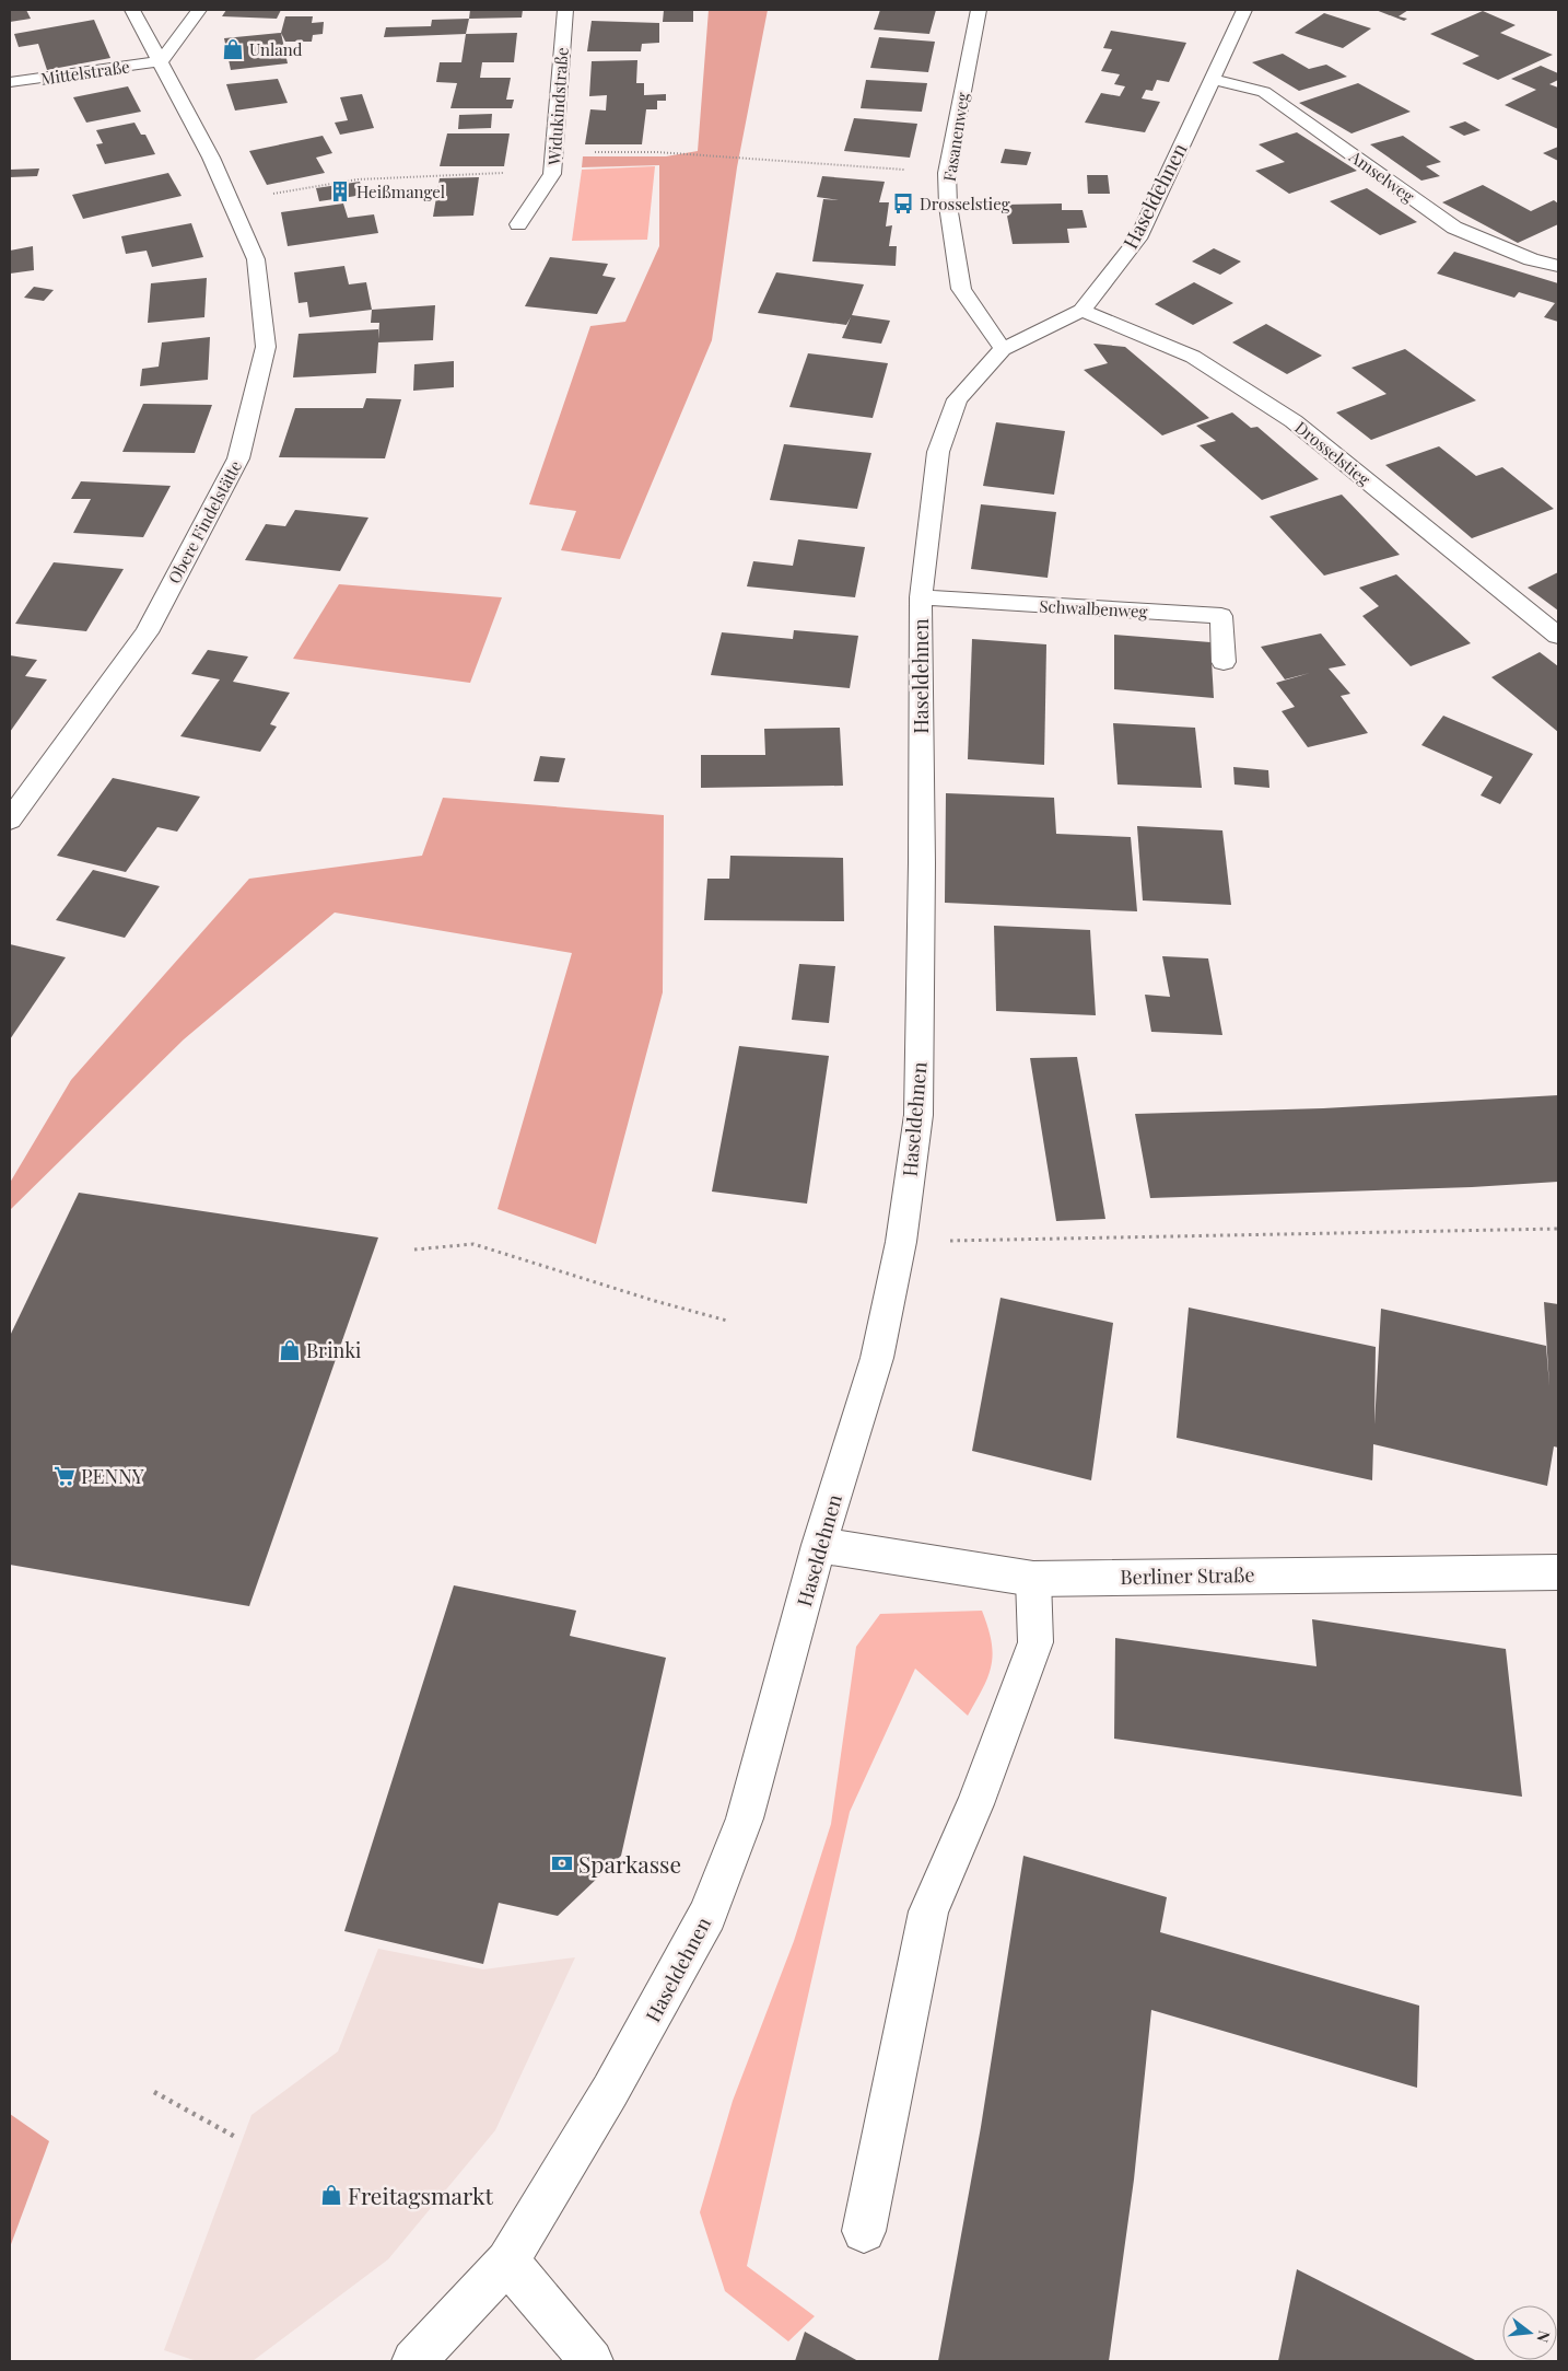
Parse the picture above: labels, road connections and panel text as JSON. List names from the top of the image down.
{
  "streets": {
    "street": [
      "Mittelstraße",
      "Widukindstraße",
      "Fasanenweg",
      "Amselweg",
      "Haseldehnen",
      "Drosselstieg",
      "Obere Findelstätte",
      "Schwalbenweg",
      "Berliner Straße"
    ]
  },
  "crossings": [
    ["Mittelstraße", "Obere Findelstätte"],
    ["Fasanenweg", "Haseldehnen"],
    ["Amselweg", "Haseldehnen"],
    ["Haseldehnen", "Drosselstieg"],
    ["Haseldehnen", "Schwalbenweg"],
    ["Haseldehnen", "Berliner Straße"]
  ],
  "places": {
    "shop": ["Unland", "Brinki", "Freitagsmarkt"],
    "building": ["Heißmangel"],
    "bus stop": ["Drosselstieg"],
    "supermarket": ["PENNY"],
    "bank": ["Sparkasse"]
  },
  "north": "right"
}
